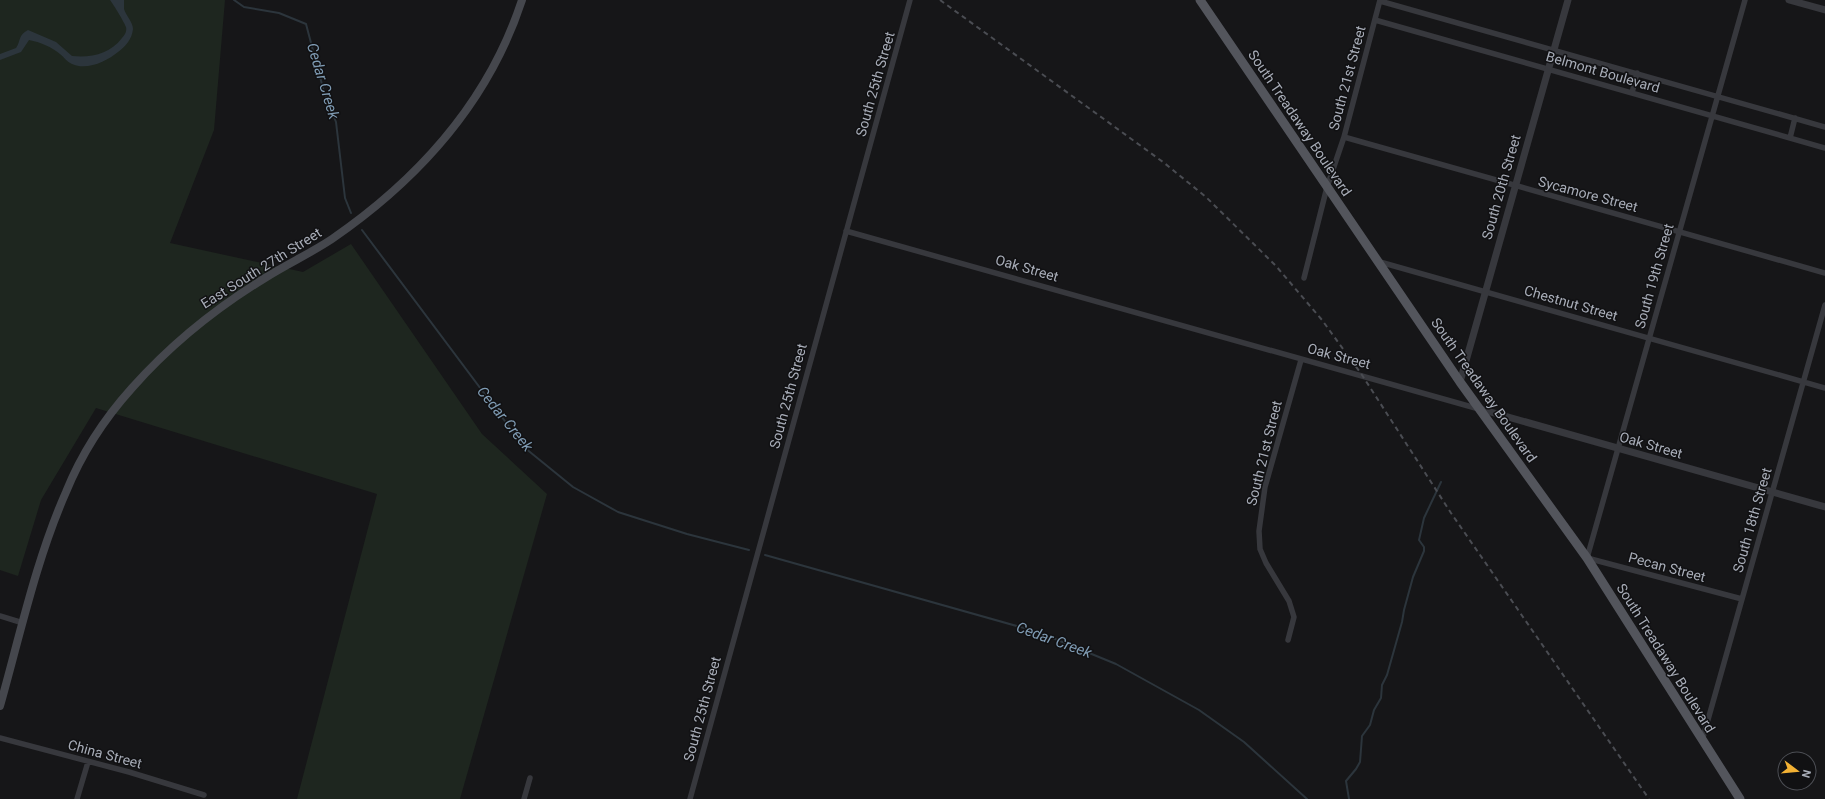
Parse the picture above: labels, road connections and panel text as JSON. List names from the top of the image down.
{
  "streets": {
    "main road": ["South Treadaway Boulevard", "East South 27th Street"],
    "street": [
      "Belmont Boulevard",
      "South 21st Street",
      "South 25th Street",
      "South 20th Street",
      "Sycamore Street",
      "Oak Street",
      "South 19th Street",
      "Chestnut Street",
      "South 18th Street",
      "Pecan Street",
      "China Street"
    ]
  },
  "crossings": [
    ["Belmont Boulevard", "South 21st Street"],
    ["Belmont Boulevard", "South 20th Street"],
    ["Belmont Boulevard", "South 19th Street"],
    ["South 21st Street", "South Treadaway Boulevard"],
    ["South 21st Street", "Sycamore Street"],
    ["South 21st Street", "Oak Street"],
    ["South 25th Street", "Oak Street"],
    ["South Treadaway Boulevard", "South 20th Street"],
    ["South Treadaway Boulevard", "Oak Street"],
    ["South Treadaway Boulevard", "South 19th Street"],
    ["South Treadaway Boulevard", "Chestnut Street"],
    ["South Treadaway Boulevard", "South 18th Street"],
    ["South Treadaway Boulevard", "Pecan Street"],
    ["South 20th Street", "Sycamore Street"],
    ["South 20th Street", "Chestnut Street"],
    ["Sycamore Street", "South 19th Street"],
    ["Oak Street", "South 19th Street"],
    ["Oak Street", "South 18th Street"],
    ["South 19th Street", "Chestnut Street"],
    ["South 19th Street", "Pecan Street"],
    ["Chestnut Street", "South 18th Street"],
    ["South 18th Street", "Pecan Street"]
  ],
  "water": ["Cedar Creek"],
  "north": "right"
}
